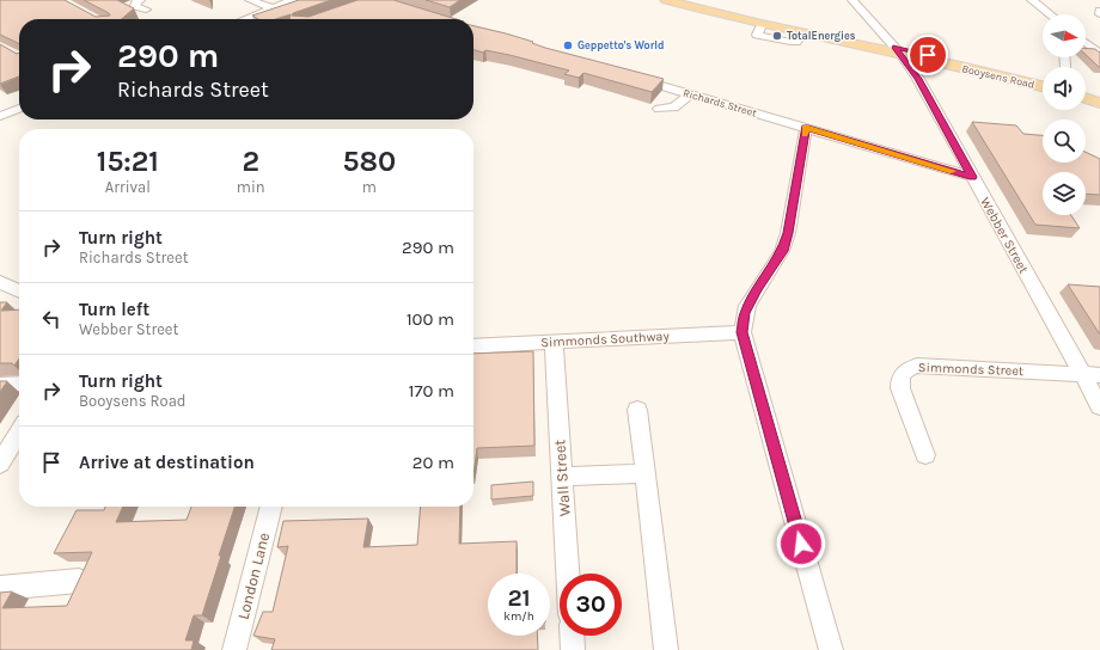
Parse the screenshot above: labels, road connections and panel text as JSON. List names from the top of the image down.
{
  "streets": {
    "main road": ["Booysens Road"],
    "street": [
      "Richards Street",
      "Webber Street",
      "Simmonds Southway",
      "Simmonds Street",
      "Wall Street",
      "London Lane"
    ]
  },
  "crossings": [
    ["Booysens Road", "Webber Street"],
    ["Richards Street", "Webber Street"],
    ["Webber Street", "Simmonds Street"],
    ["Simmonds Southway", "Wall Street"]
  ],
  "places": ["TotalEnergies", "Geppetto's World"],
  "north": "right",
  "page": {
    "turn": ["290 m", "Richards Street"],
    "eta": [
      "15:21",
      "Arrival",
      "2",
      "min",
      "580",
      "m"
    ],
    "list": [
      {
        "name": "Turn right",
        "note": "Richards Street",
        "value": "290 m"
      },
      {
        "name": "Turn left",
        "note": "Webber Street",
        "value": "100 m"
      },
      {
        "name": "Turn right",
        "note": "Booysens Road",
        "value": "170 m"
      },
      {
        "name": "Arrive at destination",
        "value": "20 m"
      }
    ],
    "speed": "21 km/h",
    "limit": "30"
  }
}
